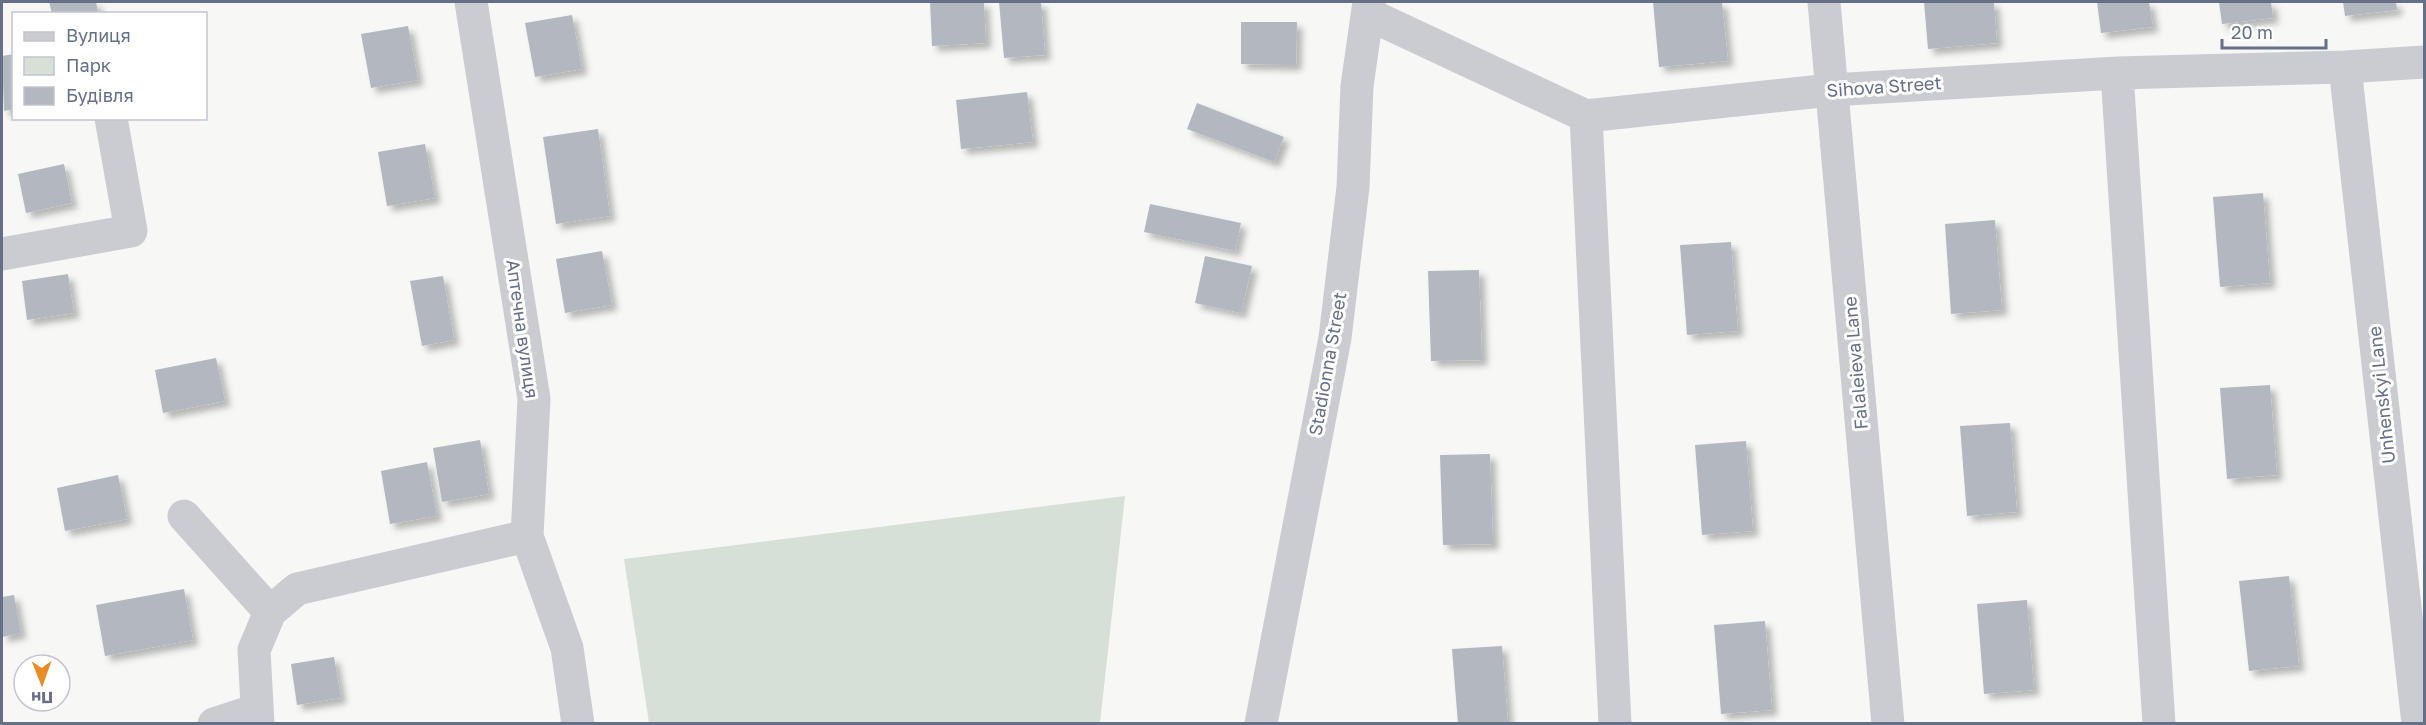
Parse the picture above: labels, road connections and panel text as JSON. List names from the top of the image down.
{
  "streets": {
    "street": [
      "Sihova Street",
      "Аптечна вулиця",
      "Falaleieva Lane",
      "Stadionna Street",
      "Unhenskyi Lane"
    ]
  },
  "crossings": [
    ["Sihova Street", "Falaleieva Lane"],
    ["Sihova Street", "Unhenskyi Lane"]
  ],
  "legend": ["Вулиця", "Парк", "Будівля"],
  "scale_bar": "20 m",
  "north": "bottom"
}
